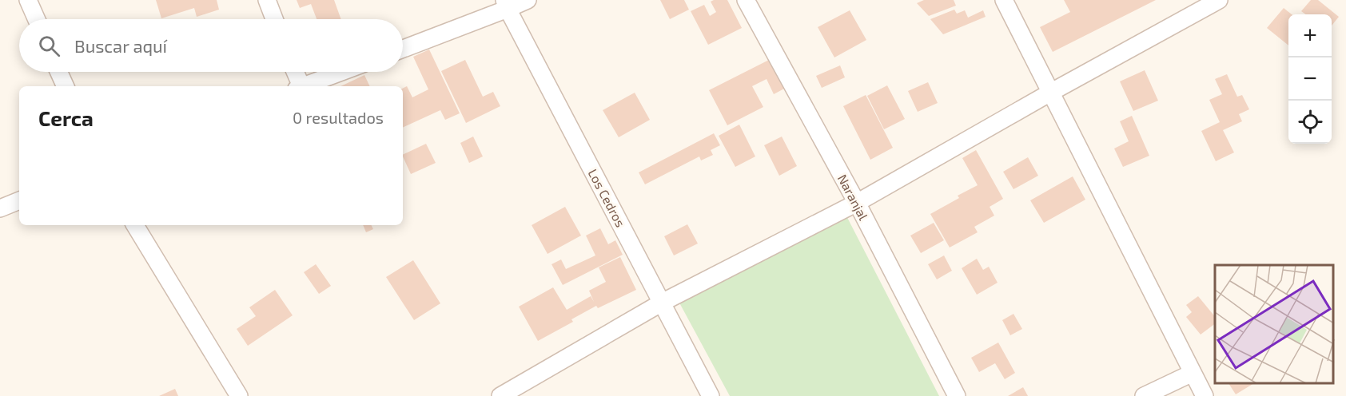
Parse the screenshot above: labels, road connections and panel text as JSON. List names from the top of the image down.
{
  "streets": {
    "street": ["Naranjal", "Los Cedros"]
  },
  "page": {
    "map_buttons": ["+", "−"],
    "search": "Buscar aquí",
    "heading": ["Cerca", "0 resultados"]
  }
}
